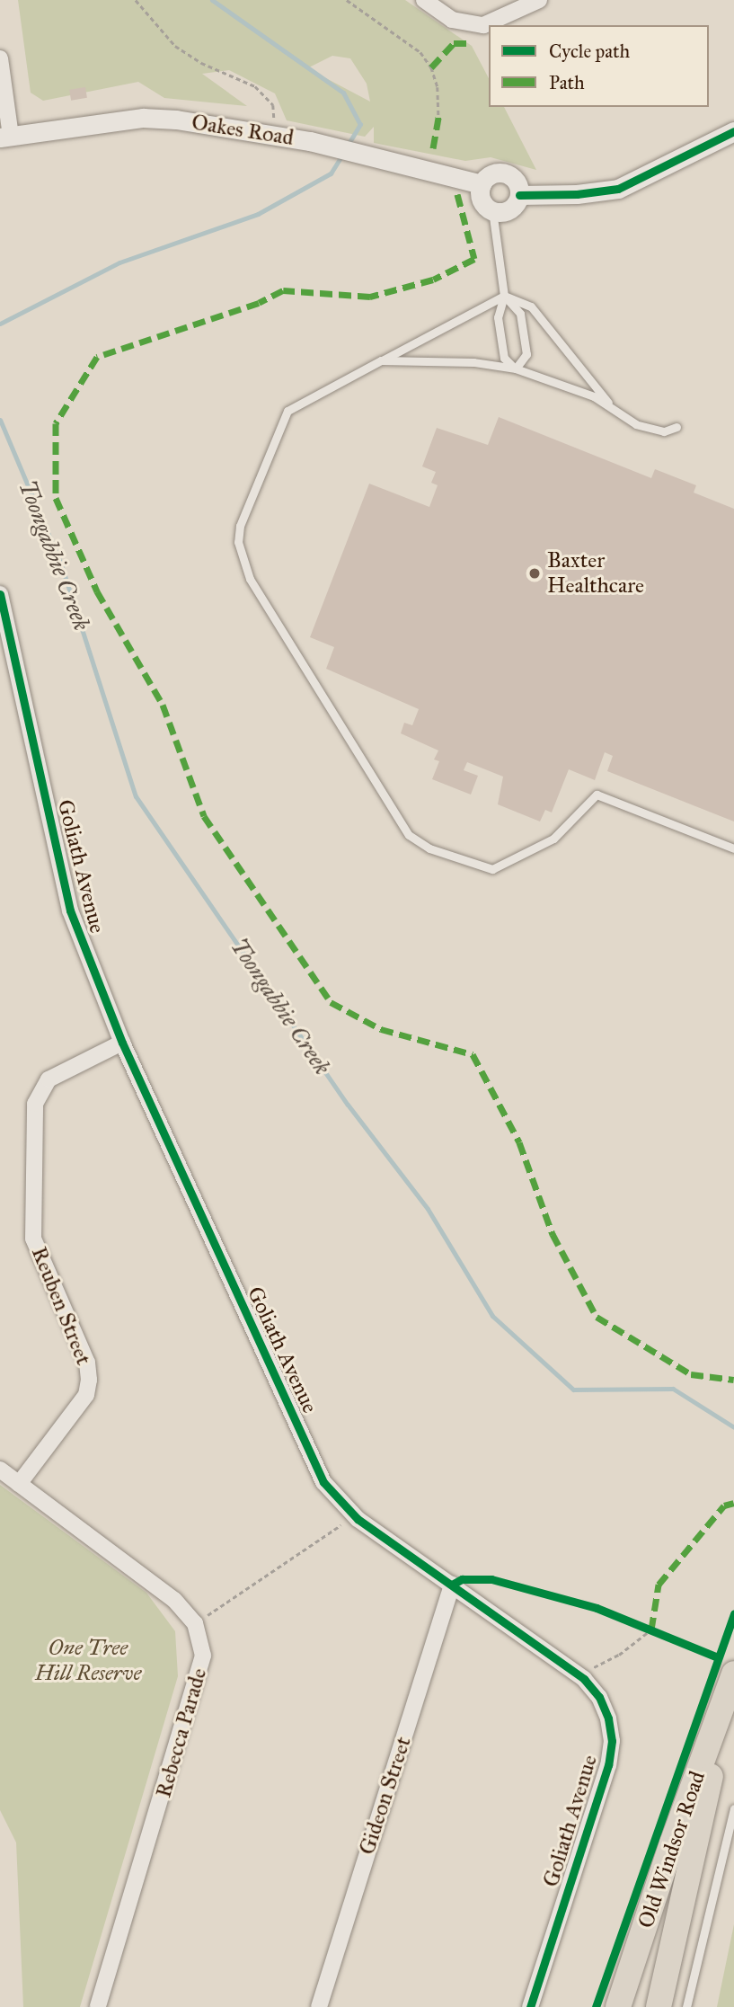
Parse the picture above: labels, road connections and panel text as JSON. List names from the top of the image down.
{
  "streets": {
    "highway": ["Old Windsor Road"],
    "street": [
      "Oakes Road",
      "Goliath Avenue",
      "Reuben Street",
      "Rebecca Parade",
      "Gideon Street"
    ]
  },
  "crossings": [
    ["Goliath Avenue", "Reuben Street"],
    ["Goliath Avenue", "Gideon Street"],
    ["Reuben Street", "Rebecca Parade"]
  ],
  "water": ["Toongabbie Creek"],
  "parks": ["One Tree Hill Reserve"],
  "places": ["Baxter Healthcare"],
  "legend": ["Cycle path", "Path"]
}
